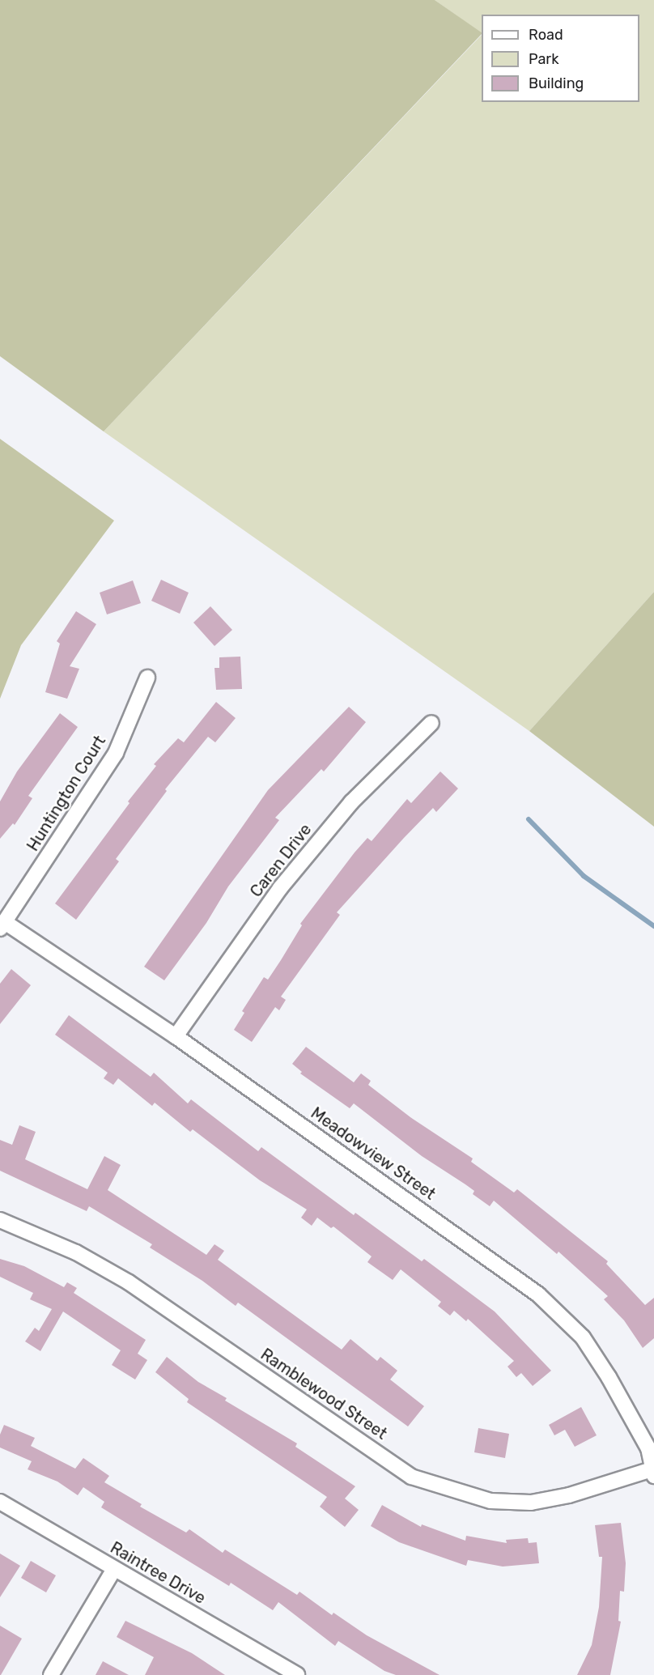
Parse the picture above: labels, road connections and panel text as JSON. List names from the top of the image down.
{
  "streets": {
    "street": [
      "Huntington Court",
      "Caren Drive",
      "Meadowview Street",
      "Ramblewood Street",
      "Raintree Drive"
    ]
  },
  "crossings": [
    ["Huntington Court", "Meadowview Street"],
    ["Caren Drive", "Meadowview Street"],
    ["Meadowview Street", "Ramblewood Street"]
  ],
  "legend": ["Road", "Park", "Building"]
}
